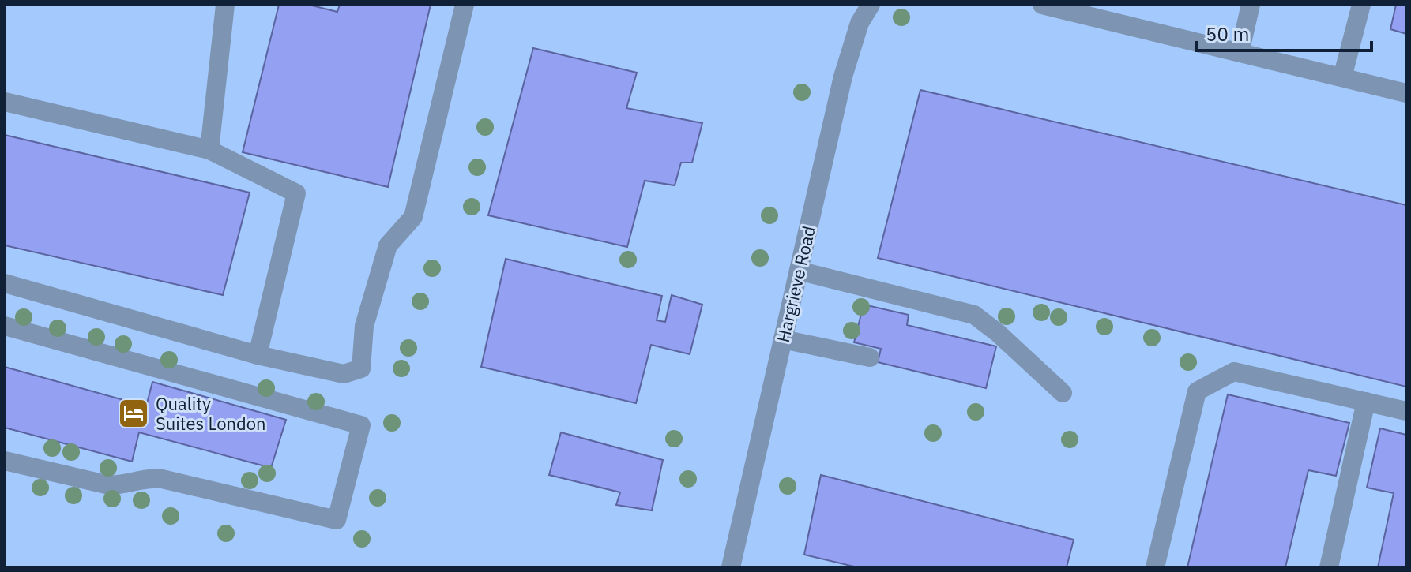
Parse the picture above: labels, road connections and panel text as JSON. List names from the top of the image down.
{
  "streets": {
    "street": ["Hargrieve Road"]
  },
  "places": {
    "hotel": ["Quality Suites London"]
  },
  "scale_bar": "50 m"
}
